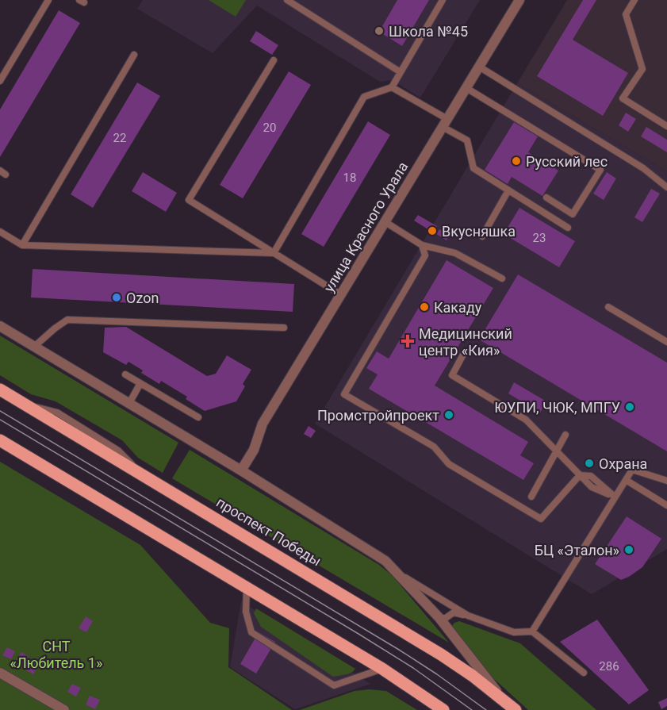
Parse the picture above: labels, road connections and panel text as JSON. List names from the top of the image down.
{
  "streets": {
    "main road": ["проспект Победы"],
    "street": ["улица Красного Урала"]
  },
  "parks": ["СНТ «Любитель 1»"],
  "places": {
    "other": [
      "Школа №45",
      "Русский лес",
      "Вкусняшка",
      "Ozon",
      "Какаду",
      "ЮУПИ, ЧЮК, МПГУ",
      "Промстройпроект",
      "Охрана",
      "БЦ «Эталон»"
    ],
    "health": ["Медицинский центр «Кия»"]
  },
  "house_numbers": [
    "20",
    "22",
    "18",
    "23",
    "286"
  ]
}
